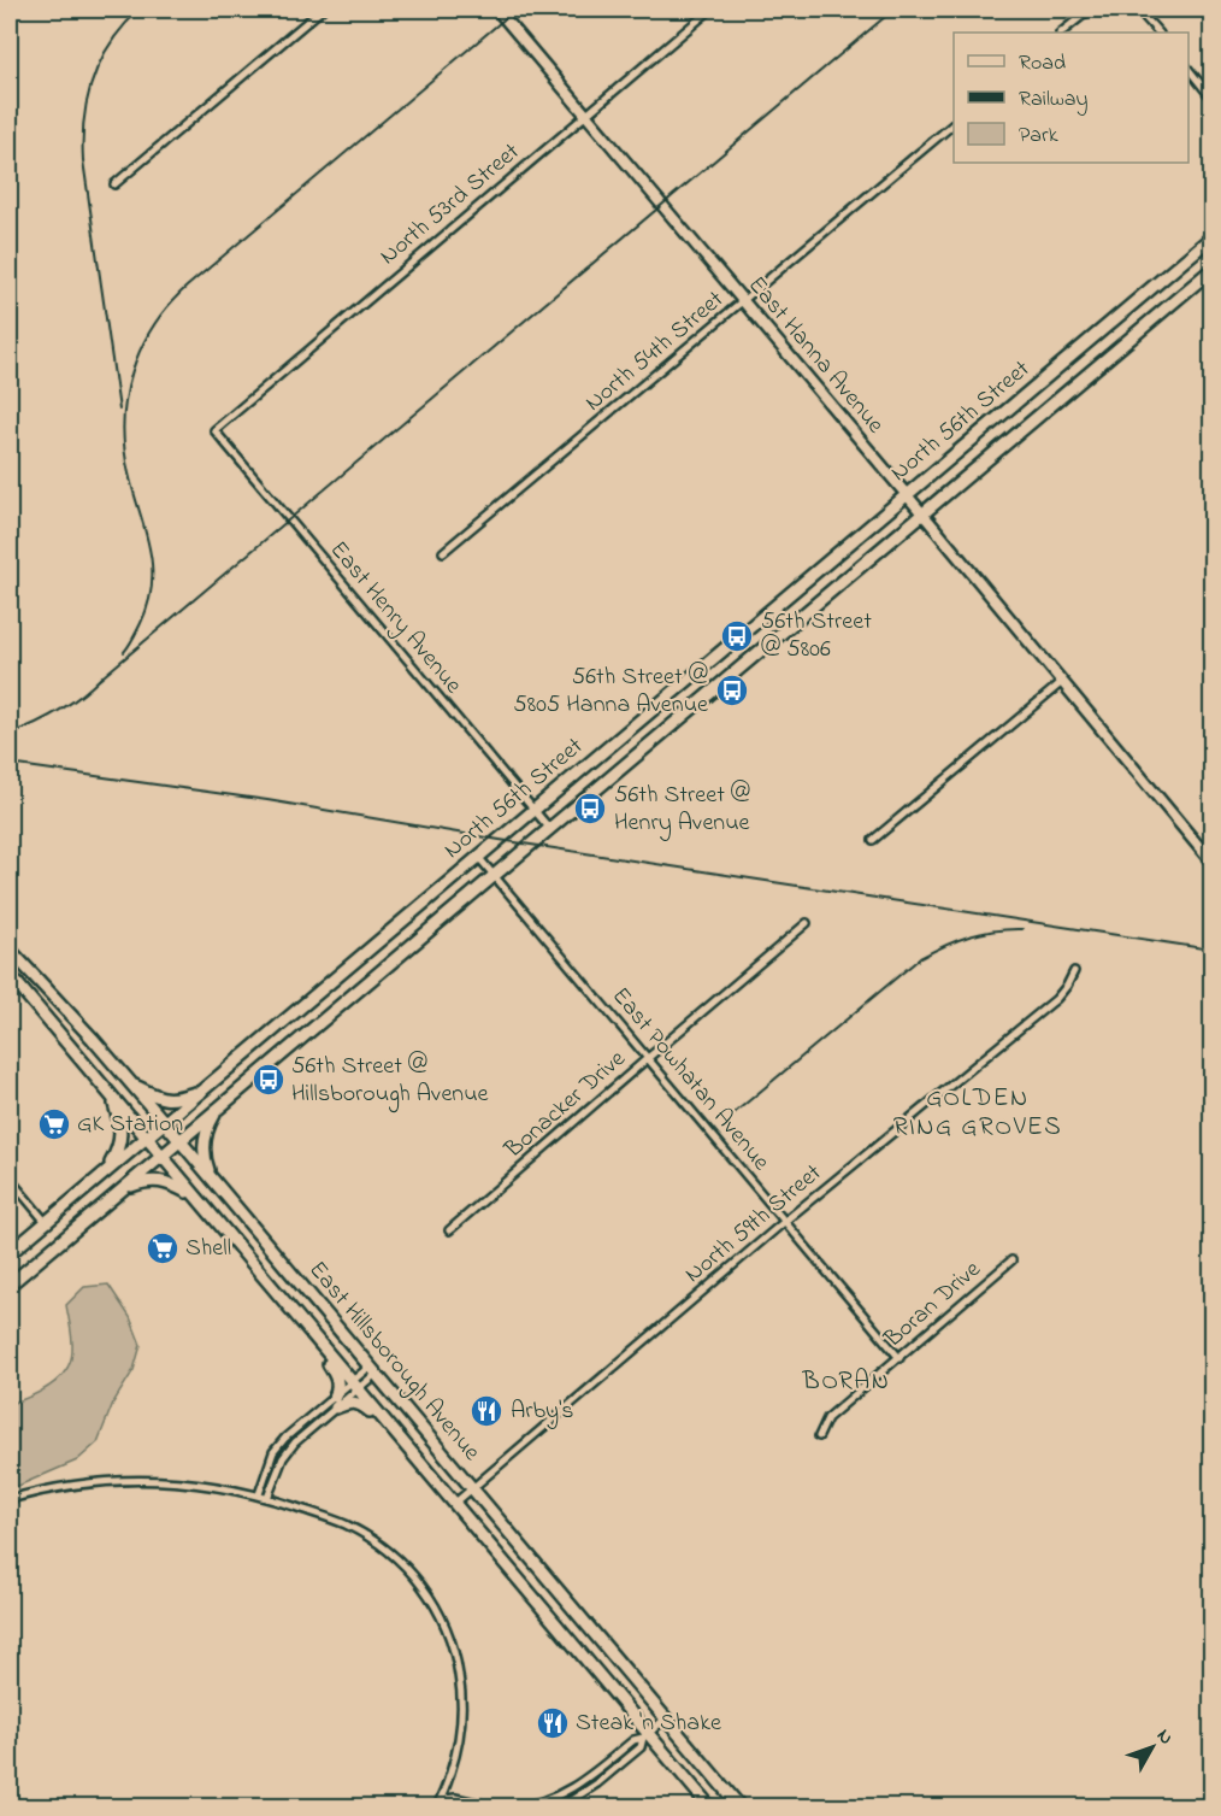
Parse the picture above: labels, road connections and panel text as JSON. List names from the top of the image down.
{
  "streets": {
    "main road": ["North 56th Street", "East Hillsborough Avenue"],
    "street": [
      "North 53rd Street",
      "North 54th Street",
      "East Hanna Avenue",
      "East Henry Avenue",
      "East Powhatan Avenue",
      "Bonacker Drive",
      "North 59th Street",
      "Boran Drive"
    ]
  },
  "crossings": [
    ["North 53rd Street", "East Hanna Avenue"],
    ["North 53rd Street", "East Henry Avenue"],
    ["North 54th Street", "East Hanna Avenue"],
    ["East Hanna Avenue", "North 56th Street"],
    ["North 56th Street", "East Henry Avenue"],
    ["North 56th Street", "East Powhatan Avenue"],
    ["North 56th Street", "East Hillsborough Avenue"],
    ["East Powhatan Avenue", "Bonacker Drive"],
    ["East Powhatan Avenue", "North 59th Street"],
    ["East Powhatan Avenue", "Boran Drive"],
    ["North 59th Street", "East Hillsborough Avenue"]
  ],
  "districts": ["GOLDEN RING GROVES", "BORAN"],
  "places": {
    "bus stop": [
      "56th Street @ 5806",
      "56th Street @ 5805 Hanna Avenue",
      "56th Street @ Henry Avenue",
      "56th Street @ Hillsborough Avenue"
    ],
    "supermarket": ["GK Station", "Shell"],
    "restaurant": ["Arby's", "Steak 'n Shake"]
  },
  "legend": ["Road", "Railway", "Park"],
  "north": "top right"
}
